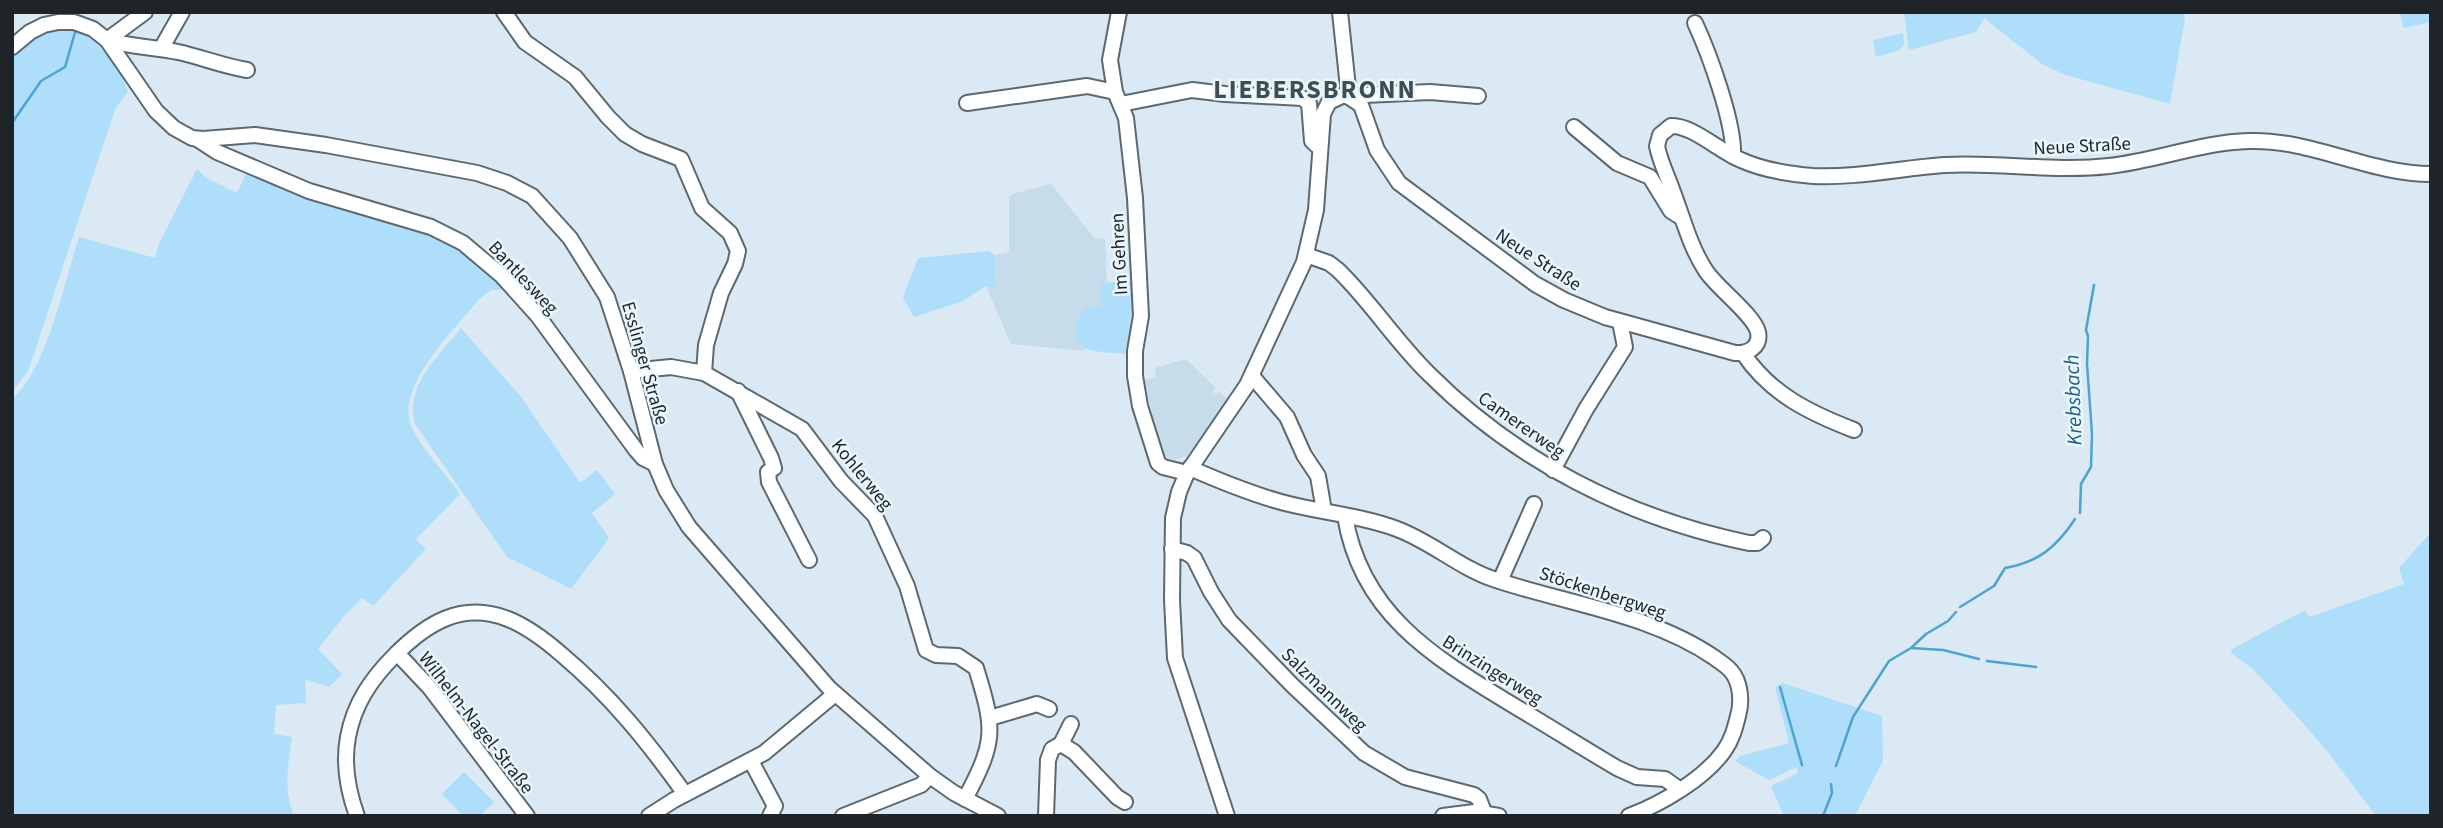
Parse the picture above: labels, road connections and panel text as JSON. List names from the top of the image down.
{
  "streets": {
    "street": [
      "Neue Straße",
      "Im Gehren",
      "Bantlesweg",
      "Esslinger Straße",
      "Camererweg",
      "Kohlerweg",
      "Stöckenbergweg",
      "Brinzingerweg",
      "Salzmannweg",
      "Wilhelm-Nagel-Straße"
    ]
  },
  "crossings": [
    ["Im Gehren", "Stöckenbergweg"],
    ["Bantlesweg", "Esslinger Straße"],
    ["Esslinger Straße", "Kohlerweg"],
    ["Stöckenbergweg", "Brinzingerweg"]
  ],
  "districts": ["LIEBERSBRONN"],
  "water": ["Krebsbach"]
}
